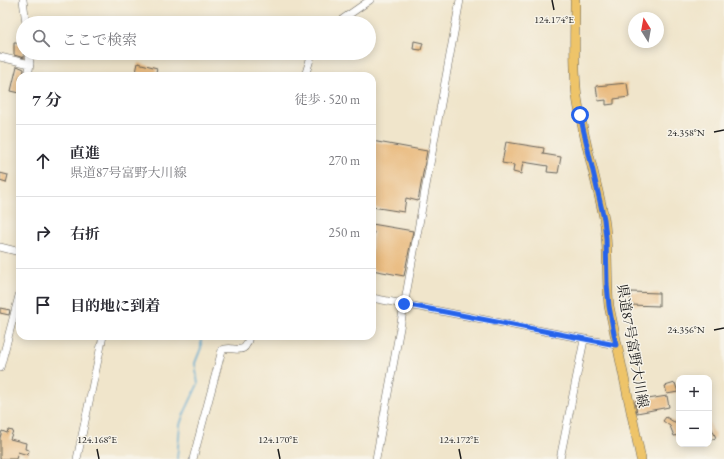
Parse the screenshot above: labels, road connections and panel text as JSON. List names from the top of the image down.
{
  "streets": {
    "main road": ["県道87号富野大川線"]
  },
  "north": "top",
  "page": {
    "search": "ここで検索",
    "heading": ["7 分", "徒歩 · 520 m"],
    "list": [
      ["直進", "県道87号富野大川線", "270 m"],
      ["右折", "250 m"],
      "目的地に到着"
    ],
    "map_buttons": ["+", "−"]
  },
  "coordinates": [
    "124.174°E",
    "24.358°N",
    "24.356°N",
    "124.168°E",
    "124.170°E",
    "124.172°E"
  ]
}
